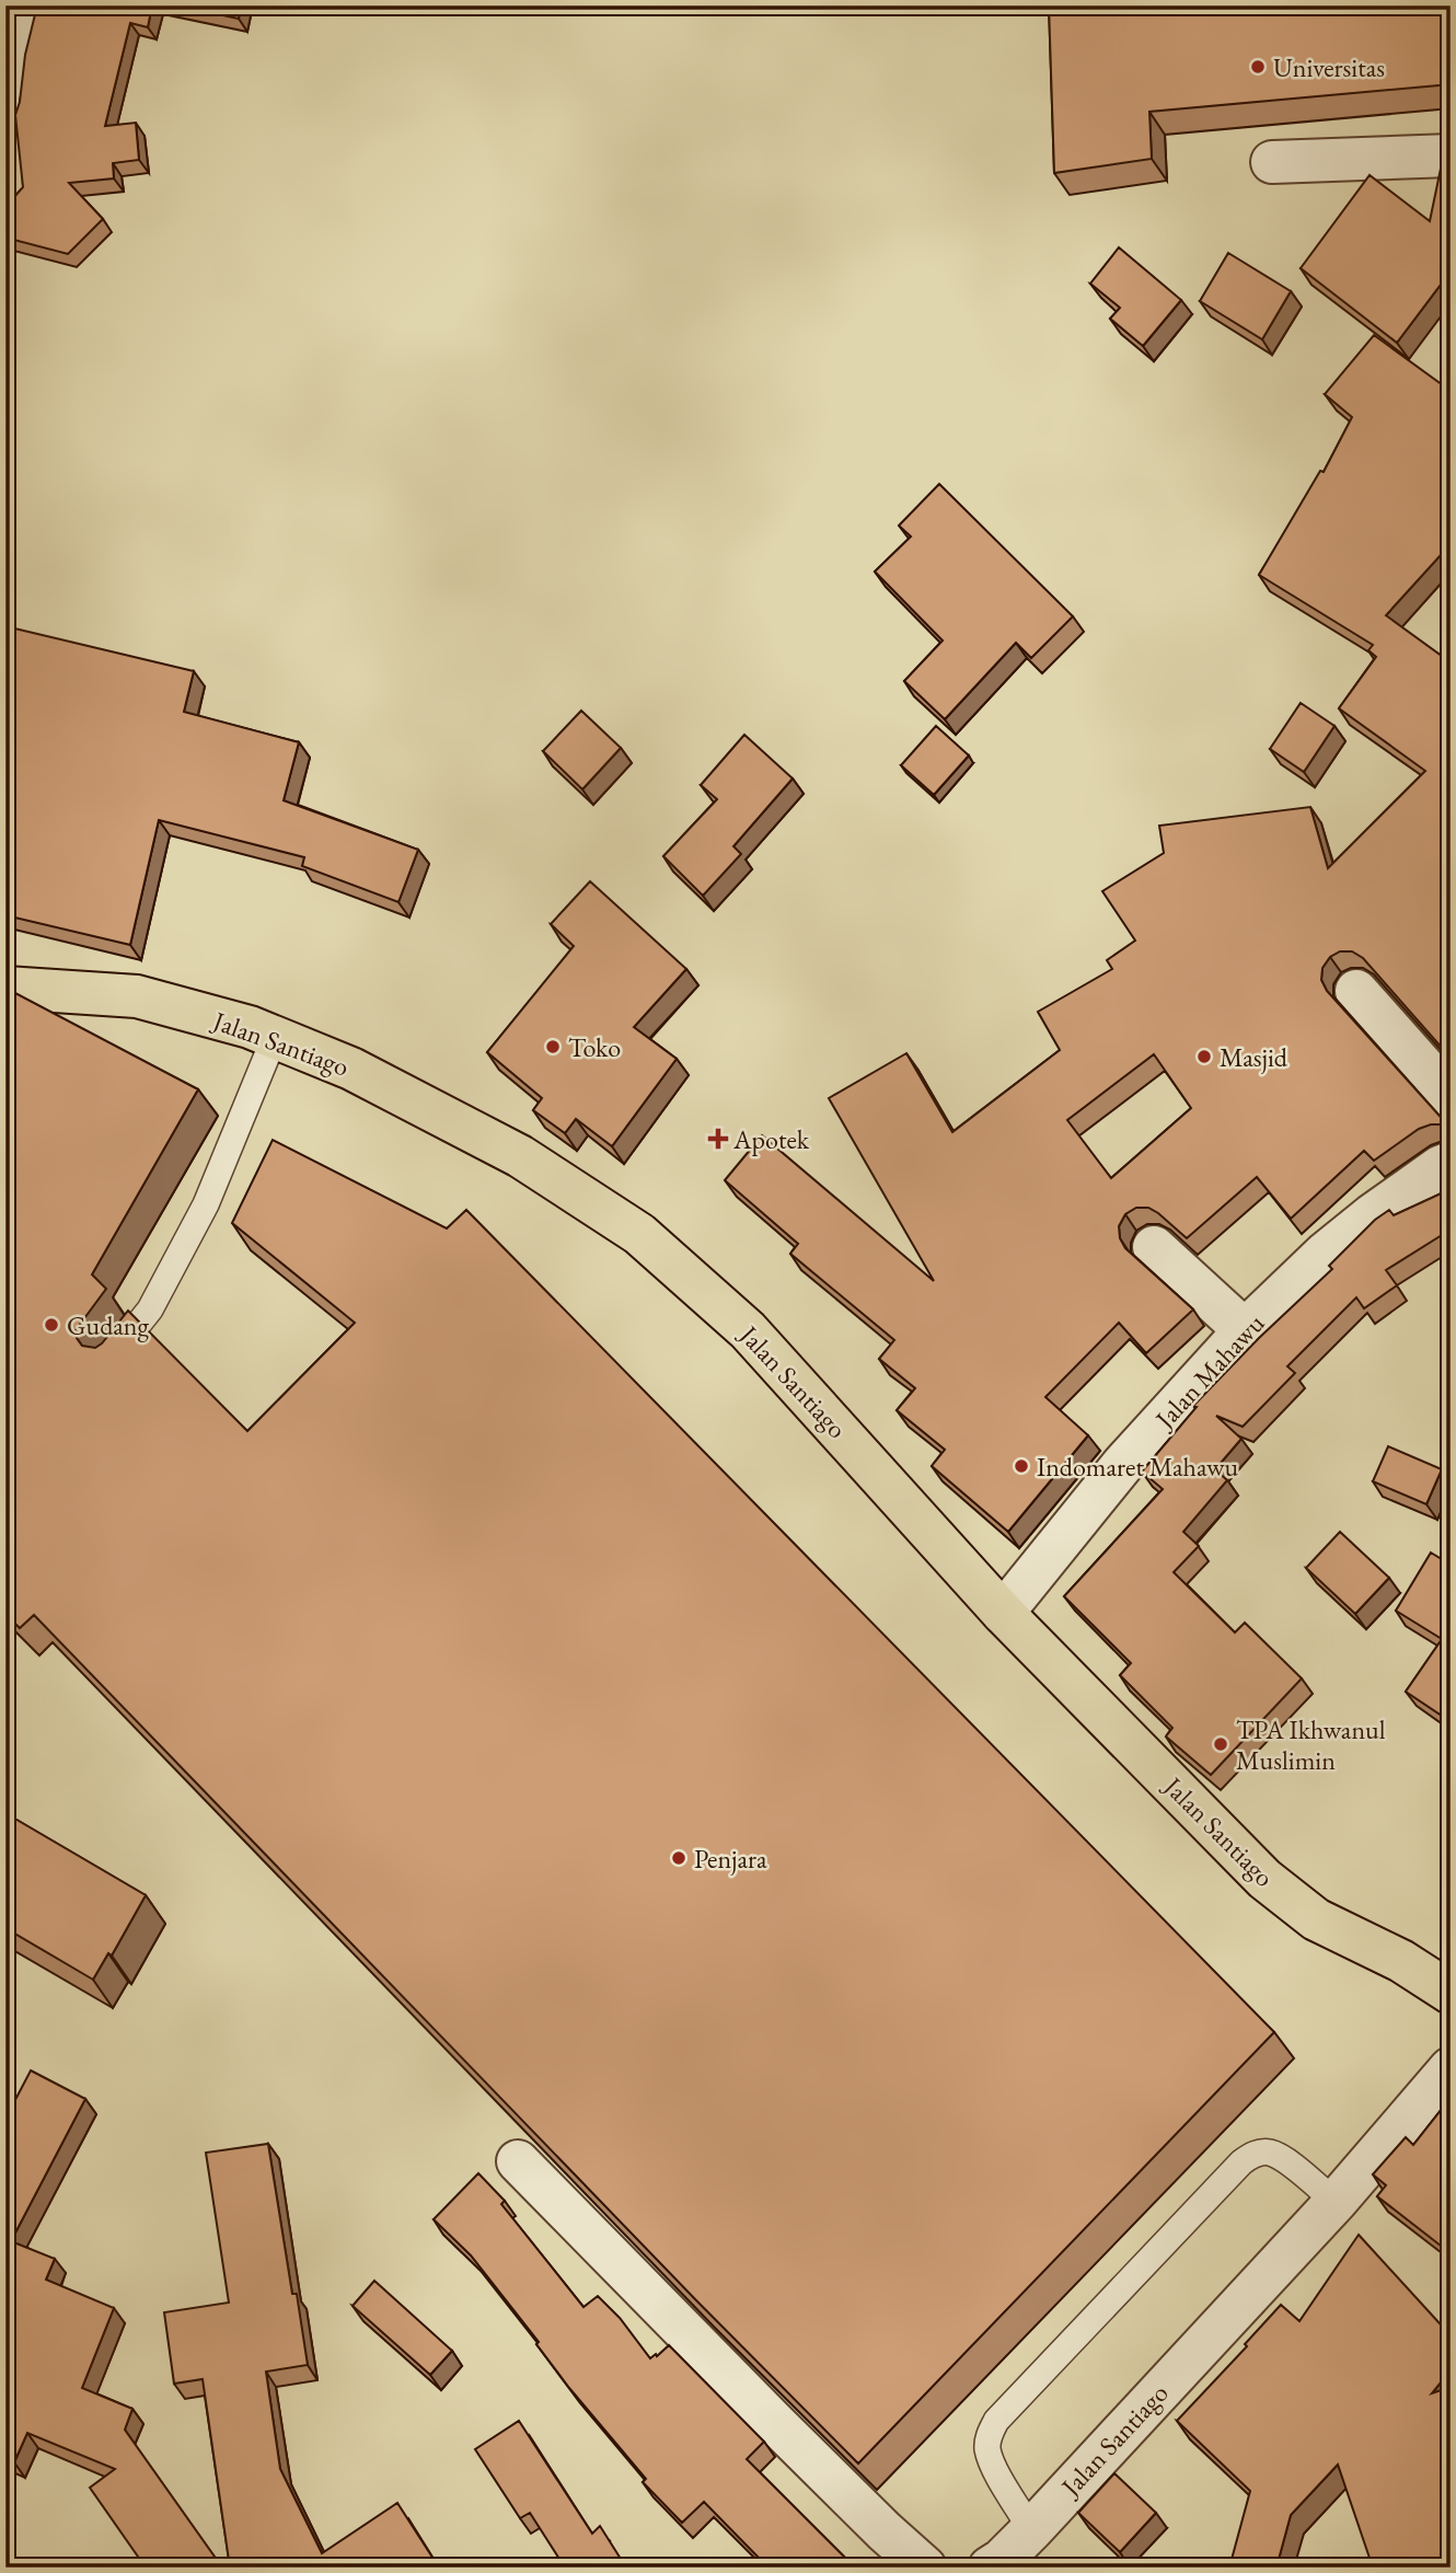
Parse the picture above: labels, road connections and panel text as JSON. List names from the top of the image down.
{
  "streets": {
    "highway": ["Jalan Santiago"],
    "street": ["Jalan Mahawu"]
  },
  "crossings": [
    ["Jalan Santiago", "Jalan Mahawu"]
  ],
  "places": {
    "other": [
      "Universitas",
      "Toko",
      "Masjid",
      "Gudang",
      "Indomaret Mahawu",
      "TPA Ikhwanul Muslimin",
      "Penjara"
    ],
    "health": ["Apotek"]
  }
}
